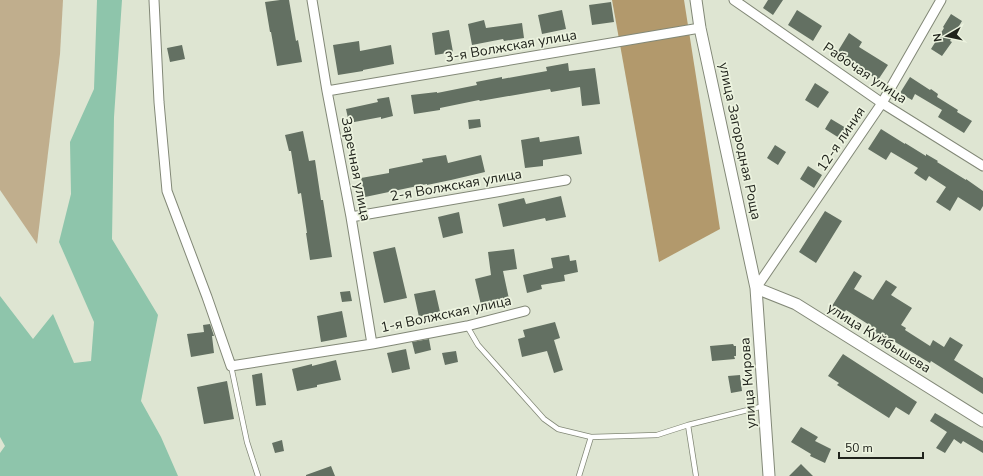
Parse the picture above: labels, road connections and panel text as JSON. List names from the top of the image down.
{
  "streets": {
    "street": [
      "3-я Волжская улица",
      "Рабочая улица",
      "12-я линия",
      "улица Загородная Роща",
      "Заречная улица",
      "2-я Волжская улица",
      "1-я Волжская улица",
      "улица Куйбышева",
      "улица Кирова"
    ]
  },
  "crossings": [
    ["3-я Волжская улица", "улица Загородная Роща"],
    ["3-я Волжская улица", "Заречная улица"],
    ["Рабочая улица", "12-я линия"],
    ["12-я линия", "улица Загородная Роща"],
    ["12-я линия", "улица Куйбышева"],
    ["12-я линия", "улица Кирова"],
    ["улица Загородная Роща", "улица Куйбышева"],
    ["улица Загородная Роща", "улица Кирова"],
    ["Заречная улица", "2-я Волжская улица"],
    ["Заречная улица", "1-я Волжская улица"],
    ["улица Куйбышева", "улица Кирова"]
  ],
  "scale_bar": "50 m",
  "north": "left"
}
